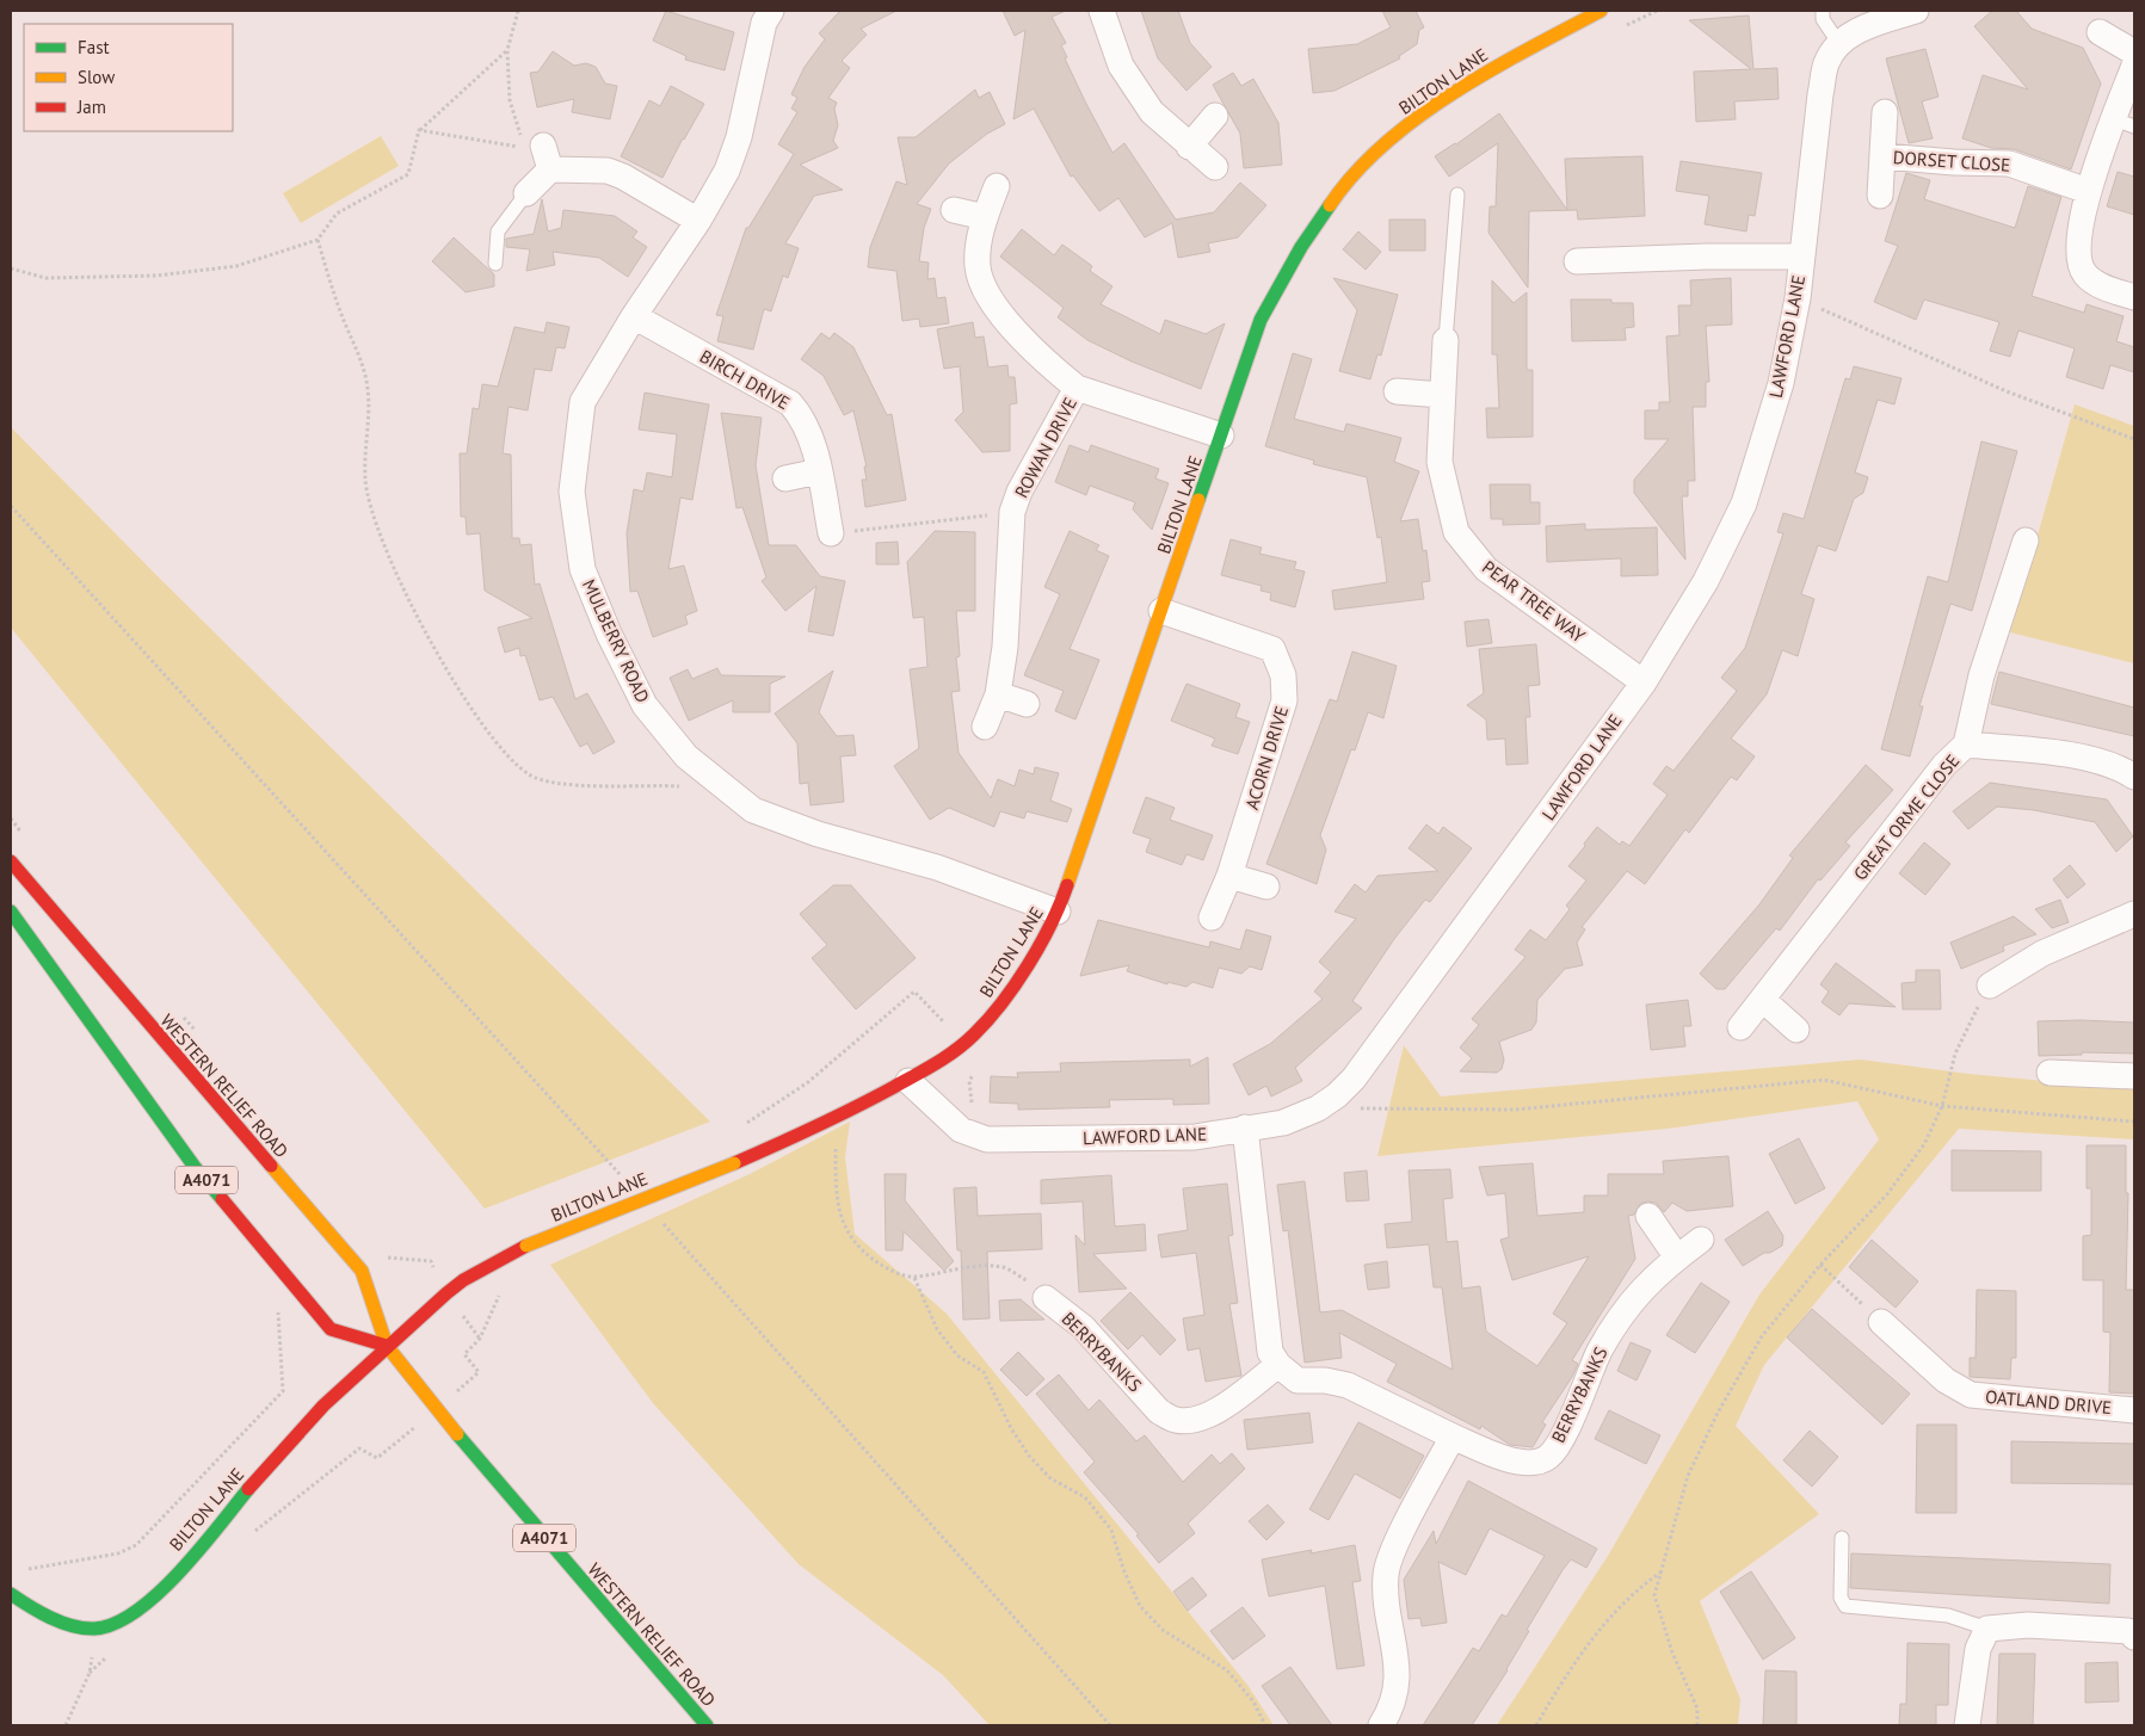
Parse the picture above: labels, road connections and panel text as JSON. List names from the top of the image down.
{
  "streets": {
    "main road": ["BILTON LANE", "WESTERN RELIEF ROAD", "A4071"],
    "street": [
      "DORSET CLOSE",
      "LAWFORD LANE",
      "BIRCH DRIVE",
      "ROWAN DRIVE",
      "PEAR TREE WAY",
      "MULBERRY ROAD",
      "ACORN DRIVE",
      "GREAT ORME CLOSE",
      "BERRYBANKS",
      "OATLAND DRIVE"
    ]
  },
  "crossings": [
    ["BILTON LANE", "LAWFORD LANE"],
    ["BILTON LANE", "ROWAN DRIVE"],
    ["BILTON LANE", "MULBERRY ROAD"],
    ["BILTON LANE", "ACORN DRIVE"],
    ["BILTON LANE", "WESTERN RELIEF ROAD"],
    ["BILTON LANE", "A4071"],
    ["LAWFORD LANE", "PEAR TREE WAY"],
    ["BIRCH DRIVE", "MULBERRY ROAD"],
    ["WESTERN RELIEF ROAD", "A4071"]
  ],
  "legend": ["Fast", "Slow", "Jam"]
}
